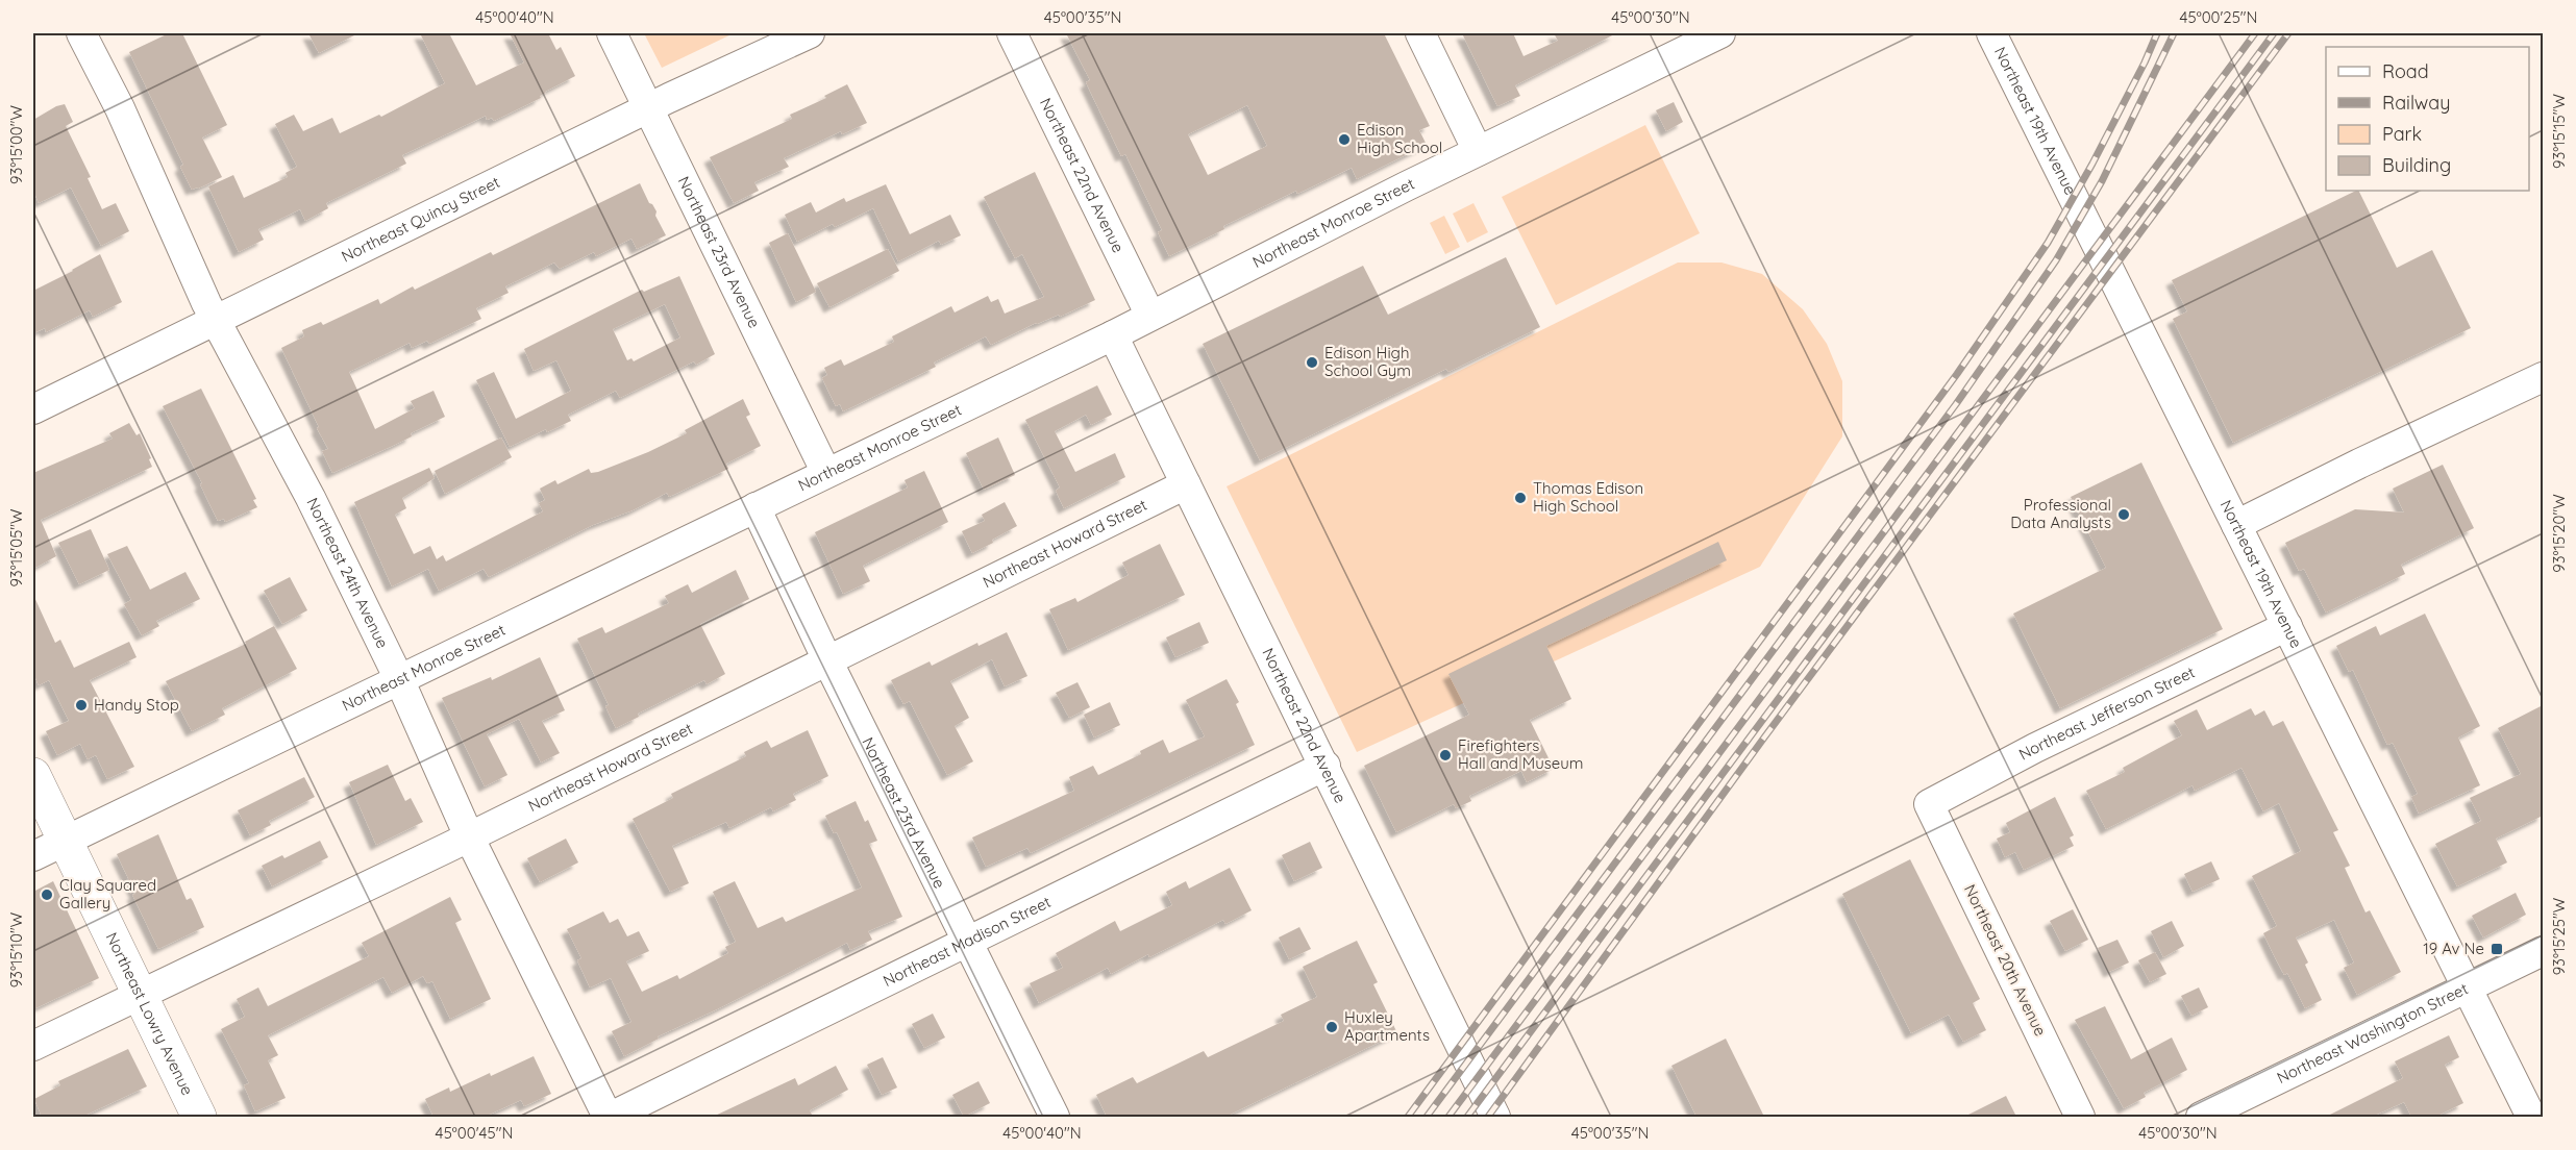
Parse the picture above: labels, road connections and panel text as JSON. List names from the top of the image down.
{
  "streets": {
    "main road": ["Northeast Lowry Avenue"],
    "street": [
      "Northeast 19th Avenue",
      "Northeast 22nd Avenue",
      "Northeast Quincy Street",
      "Northeast Monroe Street",
      "Northeast 23rd Avenue",
      "Northeast Howard Street",
      "Northeast 24th Avenue",
      "Northeast Jefferson Street",
      "Northeast Madison Street",
      "Northeast 20th Avenue",
      "Northeast Washington Street"
    ]
  },
  "crossings": [
    ["Northeast 19th Avenue", "Northeast Jefferson Street"],
    ["Northeast 19th Avenue", "Northeast Washington Street"],
    ["Northeast 22nd Avenue", "Northeast Monroe Street"],
    ["Northeast 22nd Avenue", "Northeast Howard Street"],
    ["Northeast 22nd Avenue", "Northeast Madison Street"],
    ["Northeast Quincy Street", "Northeast 23rd Avenue"],
    ["Northeast Quincy Street", "Northeast 24th Avenue"],
    ["Northeast Monroe Street", "Northeast 23rd Avenue"],
    ["Northeast Monroe Street", "Northeast 24th Avenue"],
    ["Northeast Monroe Street", "Northeast Lowry Avenue"],
    ["Northeast 23rd Avenue", "Northeast Howard Street"],
    ["Northeast 23rd Avenue", "Northeast Madison Street"],
    ["Northeast Howard Street", "Northeast 24th Avenue"],
    ["Northeast Howard Street", "Northeast Lowry Avenue"],
    ["Northeast 24th Avenue", "Northeast Madison Street"],
    ["Northeast Jefferson Street", "Northeast 20th Avenue"]
  ],
  "places": {
    "other": [
      "Edison High School",
      "Edison High School Gym",
      "Thomas Edison High School",
      "Professional Data Analysts",
      "Handy Stop",
      "Firefighters Hall and Museum",
      "Clay Squared Gallery",
      "Huxley Apartments"
    ],
    "transit": ["19 Av Ne"]
  },
  "legend": [
    "Road",
    "Railway",
    "Park",
    "Building"
  ],
  "coordinates": [
    "45°00'40\"N",
    "45°00'35\"N",
    "45°00'30\"N",
    "45°00'25\"N",
    "93°15'15\"W",
    "93°15'00\"W",
    "93°15'20\"W",
    "93°15'05\"W",
    "93°15'25\"W",
    "93°15'10\"W",
    "45°00'45\"N"
  ]
}
